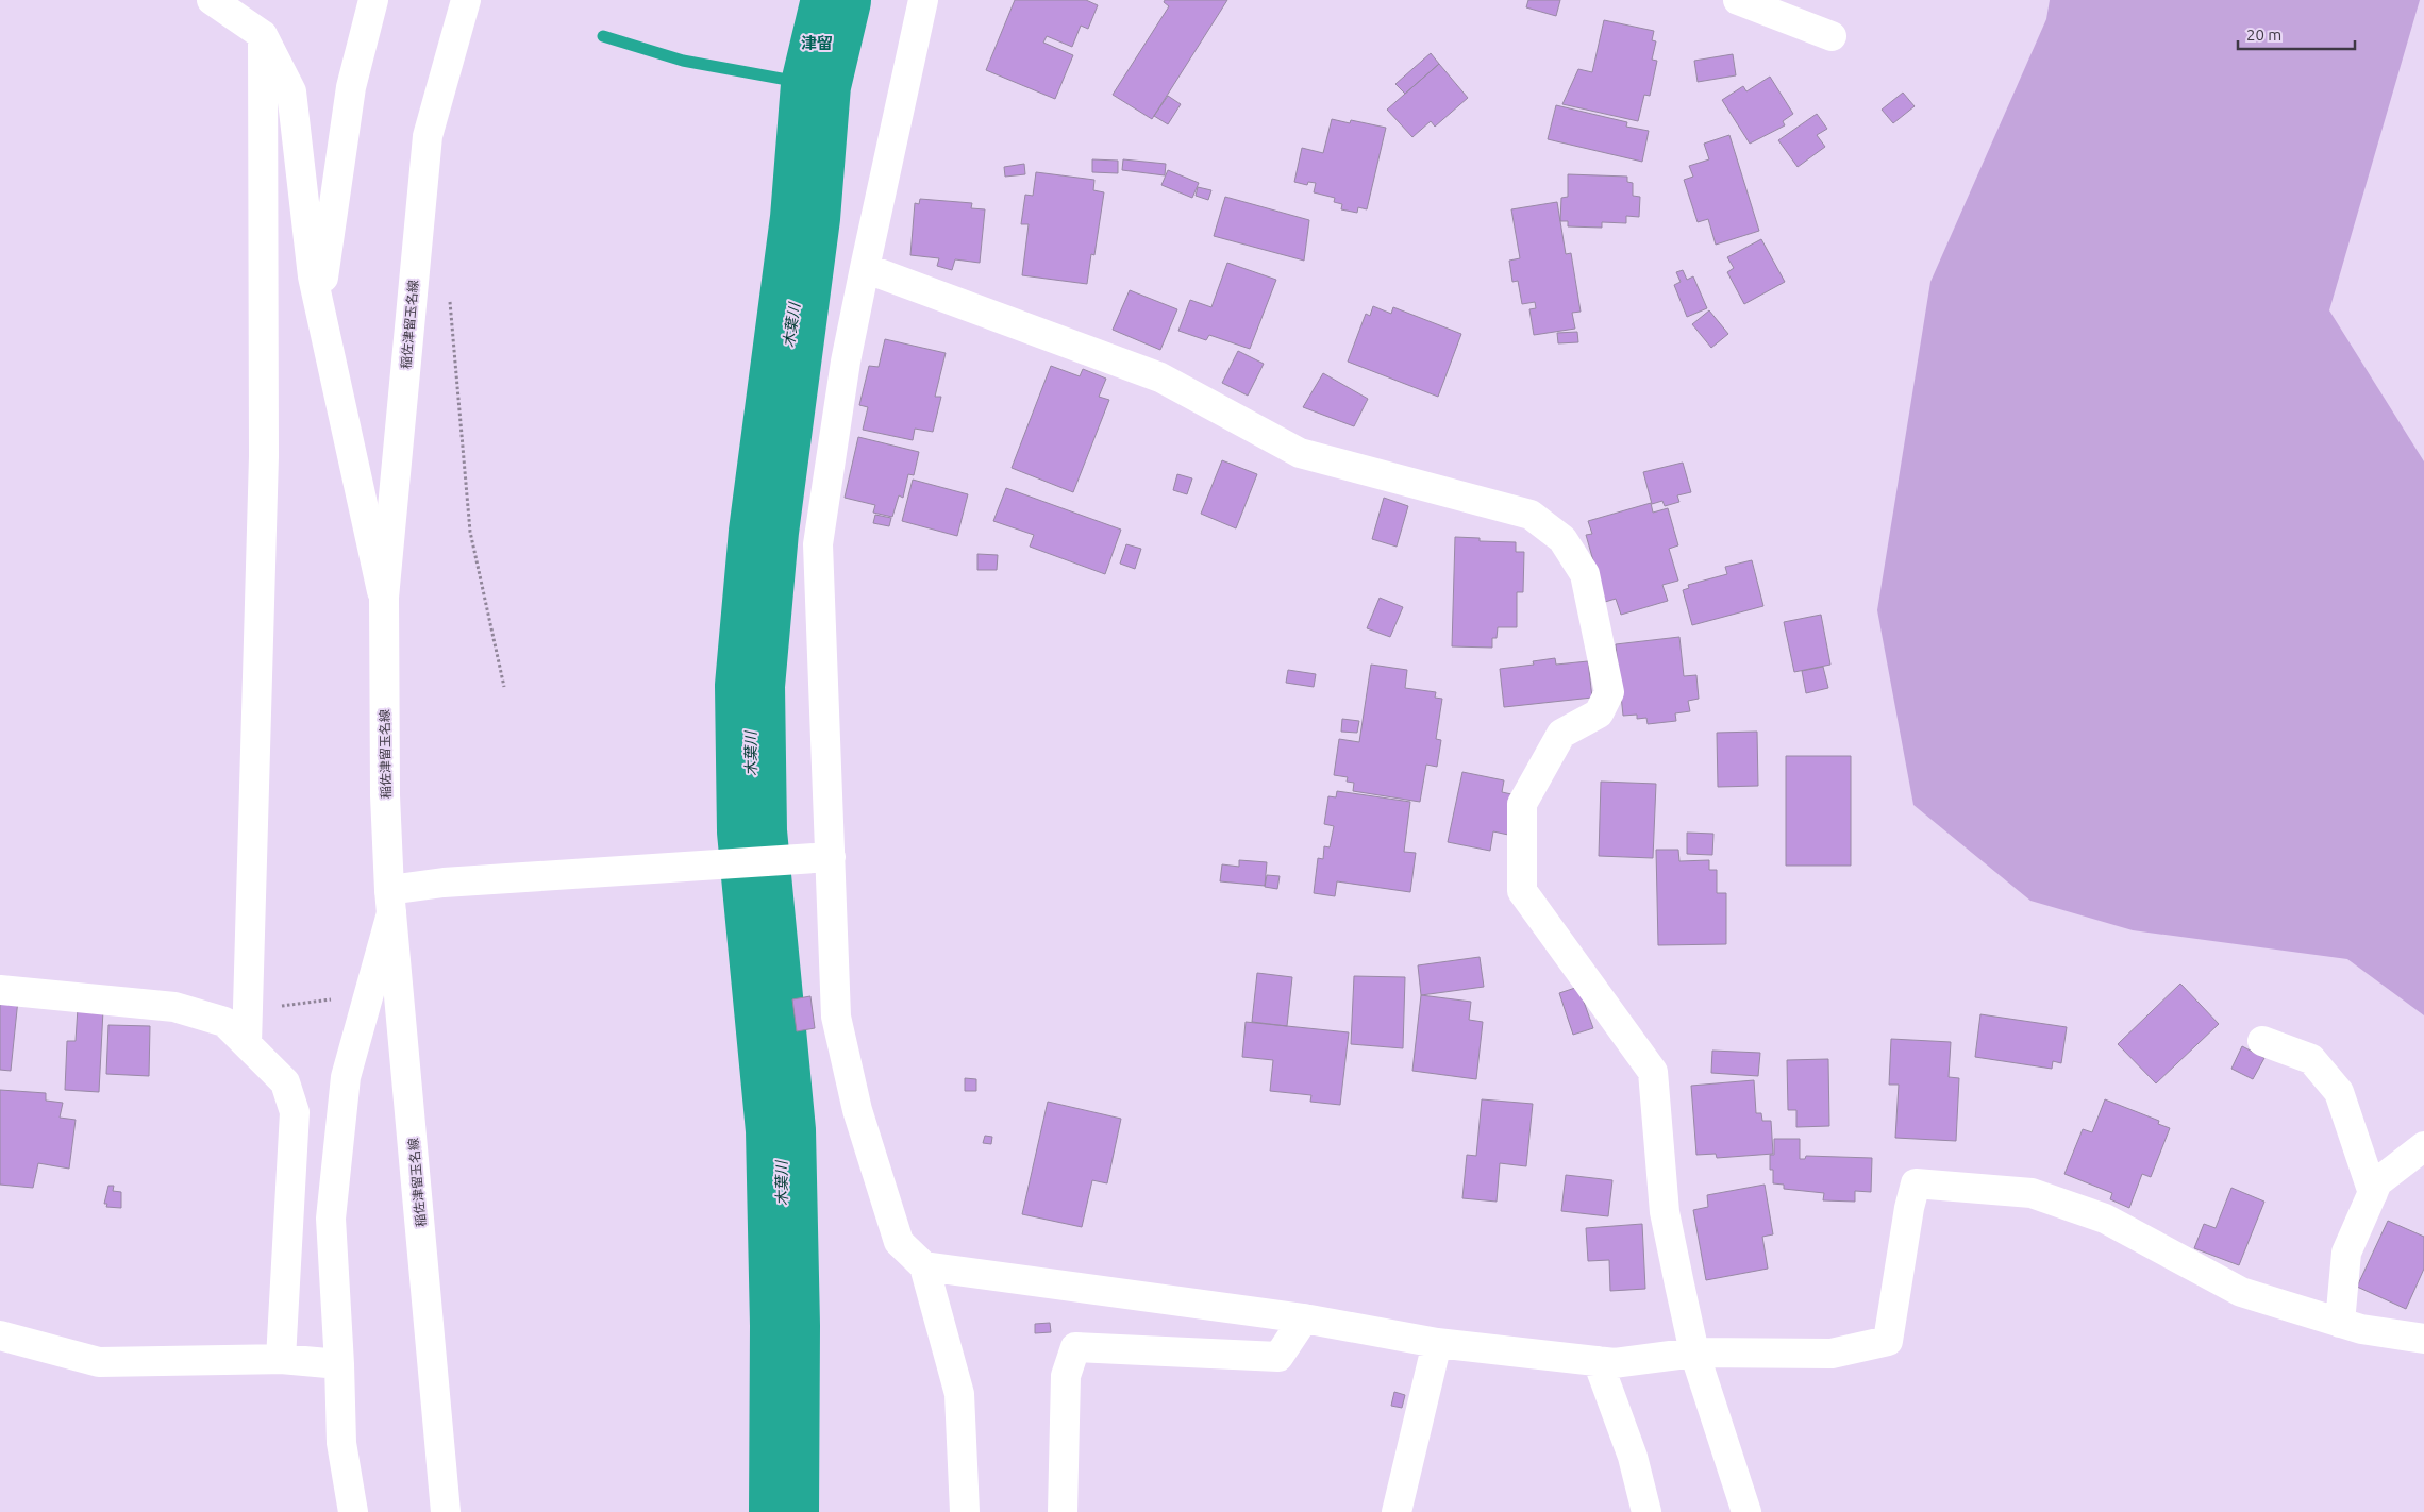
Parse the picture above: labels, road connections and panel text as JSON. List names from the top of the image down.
{
  "streets": {
    "street": ["稲佐津留玉名線"]
  },
  "districts": ["津留"],
  "water": ["木葉川"],
  "scale_bar": "20 m"
}
